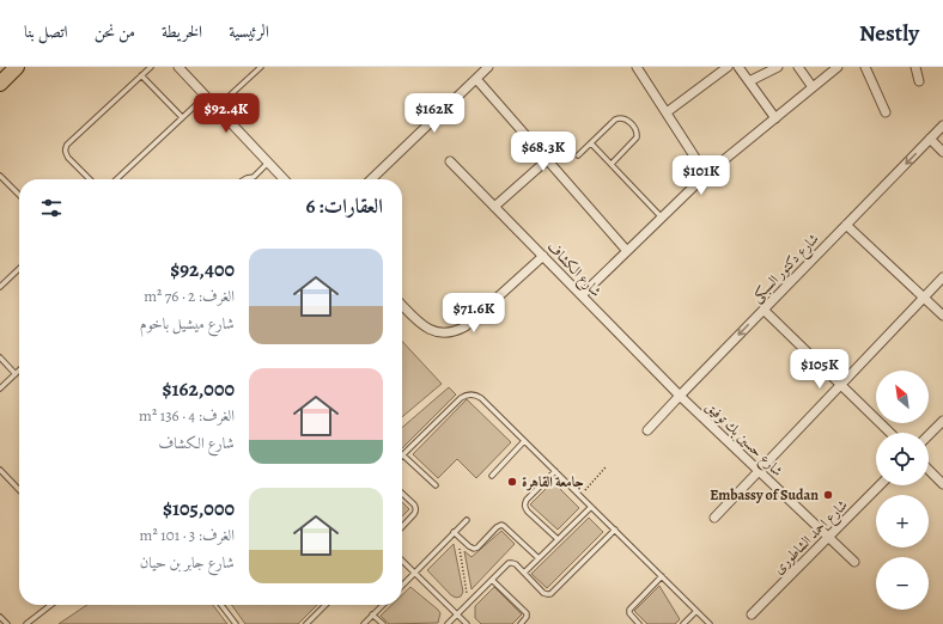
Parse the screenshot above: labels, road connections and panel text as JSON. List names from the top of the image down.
{
  "streets": {
    "street": [
      "شارع دكتور السبكى",
      "شارع الكشاف",
      "شارع حسين بك توفيق",
      "شارع احمد الشاطورى"
    ]
  },
  "crossings": [
    ["شارع دكتور السبكى", "شارع الكشاف"],
    ["شارع دكتور السبكى", "شارع حسين بك توفيق"],
    ["شارع الكشاف", "شارع حسين بك توفيق"],
    ["شارع حسين بك توفيق", "شارع احمد الشاطورى"]
  ],
  "one_way": ["شارع دكتور السبكى"],
  "places": ["جامعة القاهرة", "Embassy of Sudan"],
  "north": "top left",
  "page": {
    "header": "Nestly",
    "nav": [
      "الرئيسية",
      "الخريطة",
      "من نحن",
      "اتصل بنا"
    ],
    "price": [
      "$92.4K",
      "$162K",
      "$68.3K",
      "$101K",
      "$71.6K",
      "$105K"
    ],
    "heading": "العقارات: 6",
    "list": [
      {
        "name": "$92,400",
        "note": "الغرف: 2 · 76 m² · شارع ميشيل باخوم"
      },
      {
        "name": "$162,000",
        "note": "الغرف: 4 · 136 m² · شارع الكشاف"
      },
      {
        "name": "$105,000",
        "note": "الغرف: 3 · 101 m² · شارع جابر بن حيان"
      }
    ],
    "map_buttons": ["+", "−"]
  }
}
